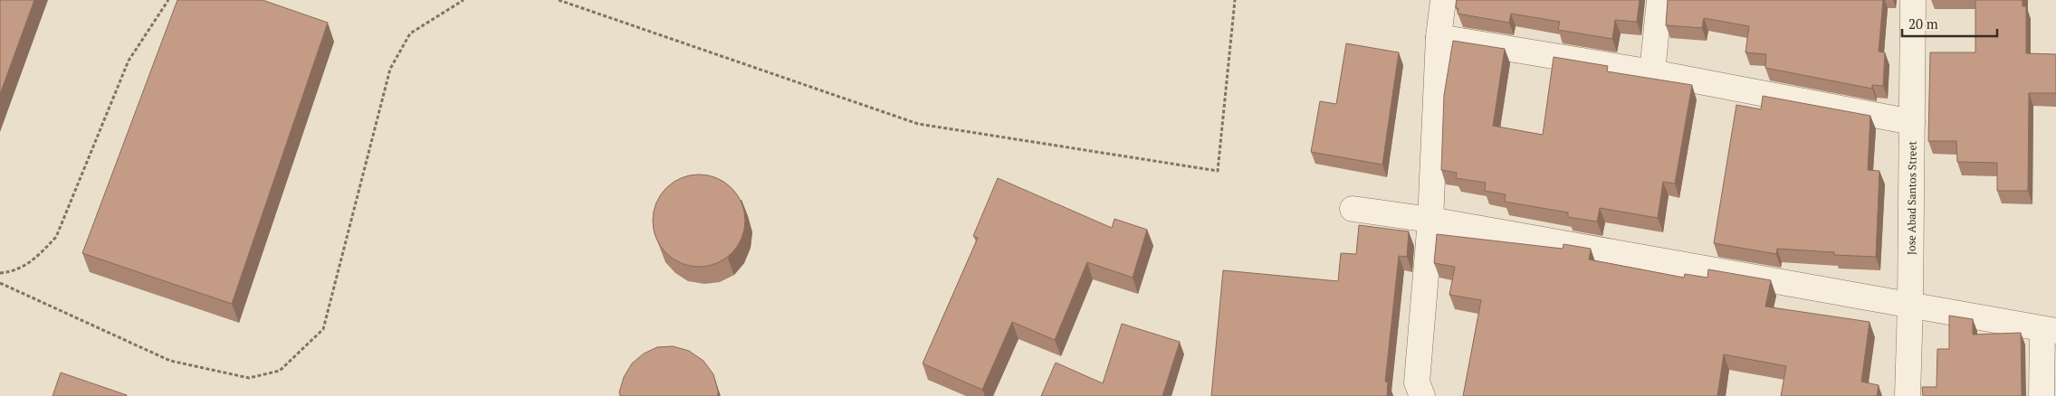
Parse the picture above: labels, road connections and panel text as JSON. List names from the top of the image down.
{
  "streets": {
    "street": ["Jose Abad Santos Street"]
  },
  "scale_bar": "20 m"
}
